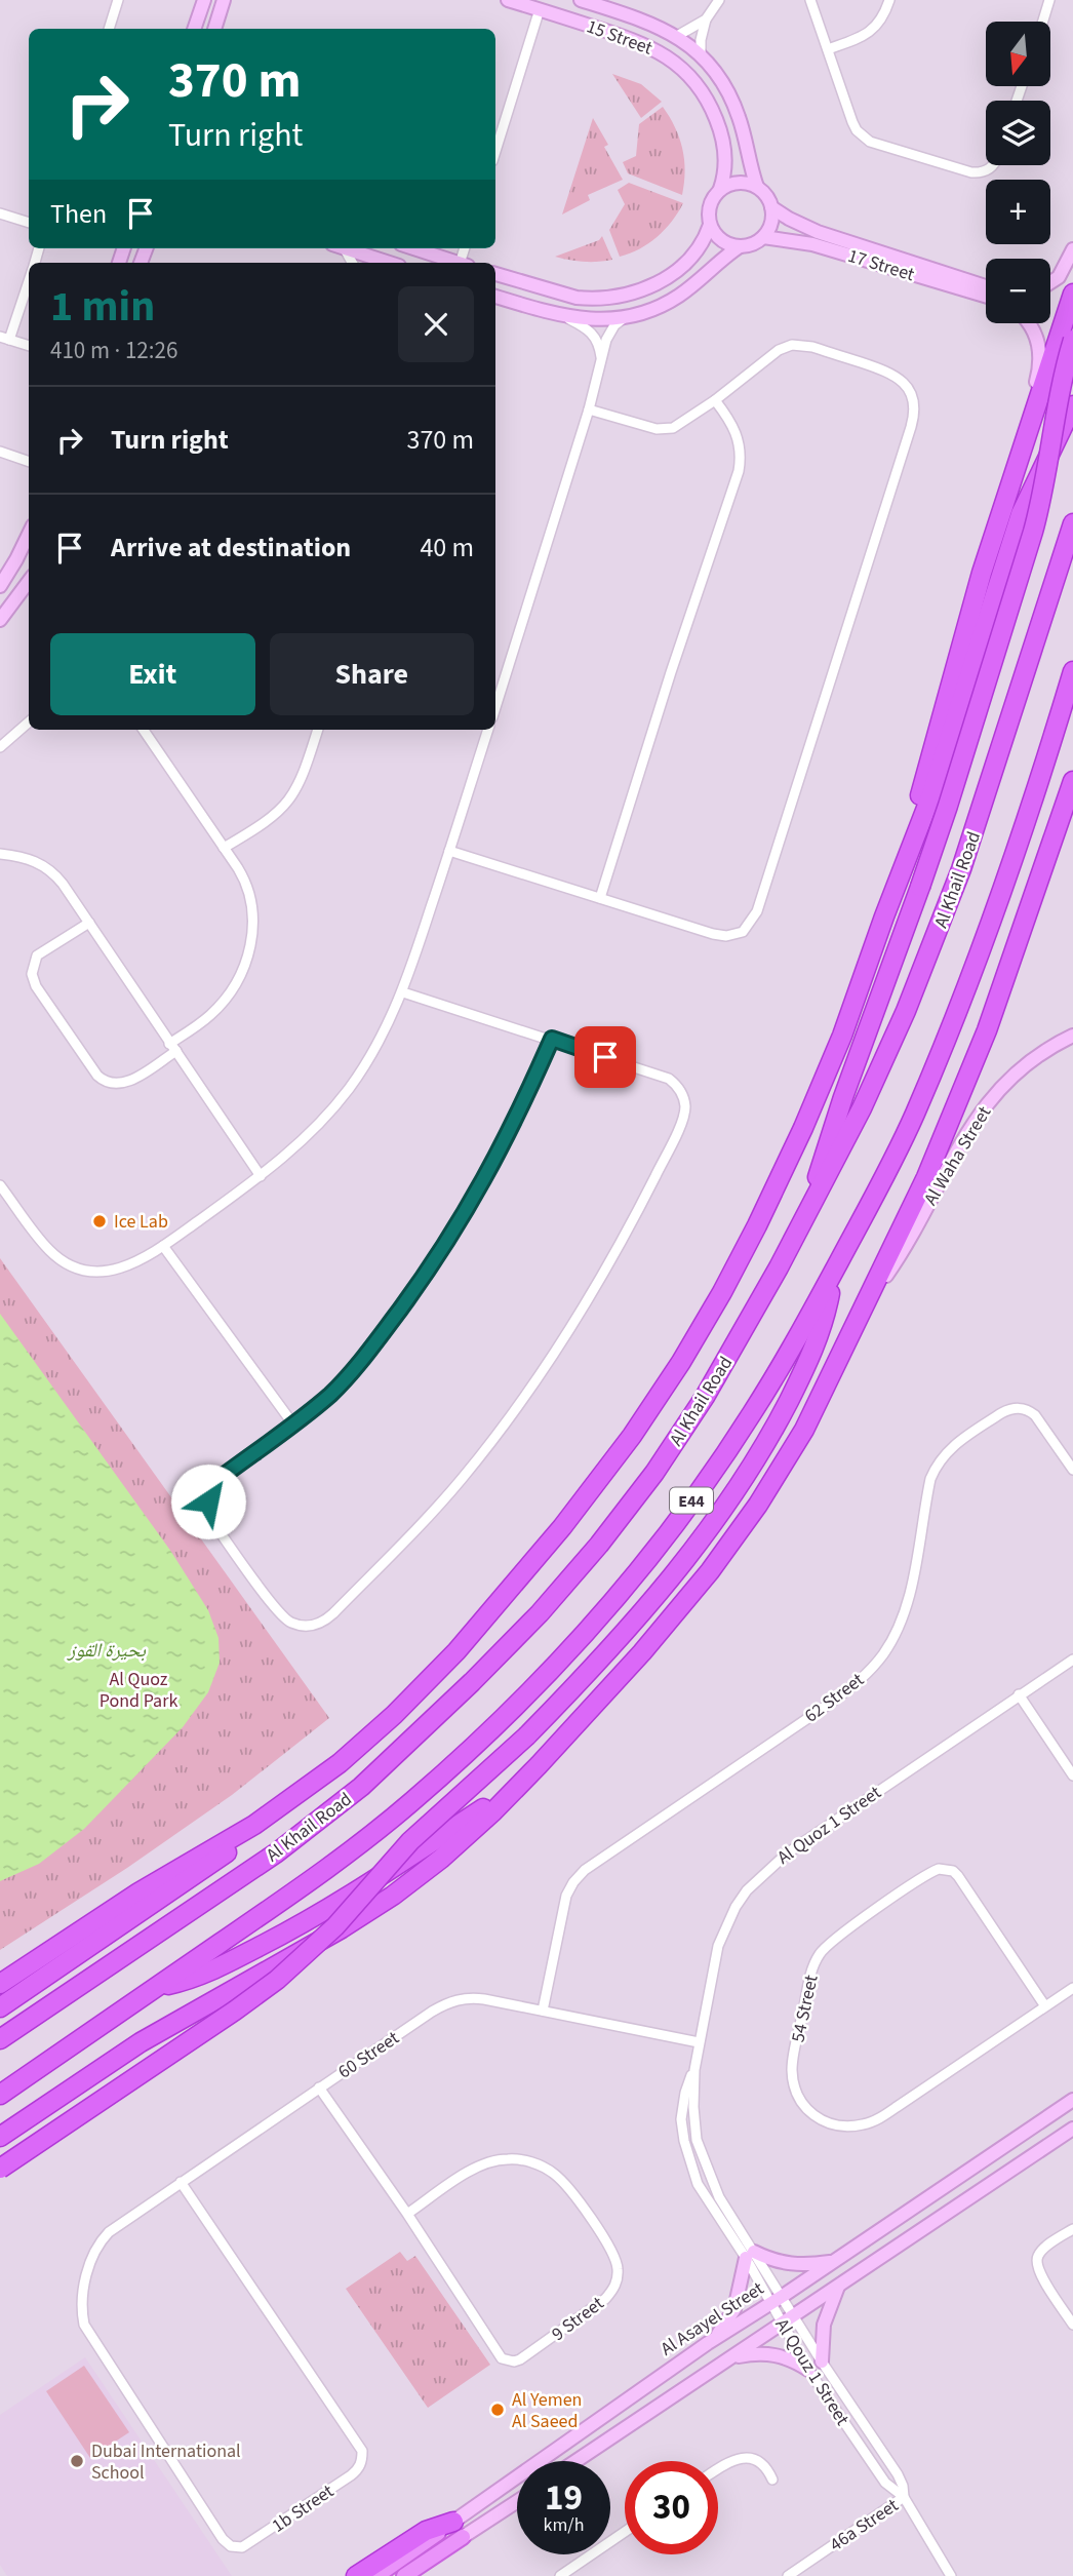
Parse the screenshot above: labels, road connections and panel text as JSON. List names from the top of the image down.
{
  "streets": {
    "highway": ["Al Khail Road", "E44"],
    "main road": ["Al Asayel Street"],
    "street": [
      "15 Street",
      "17 Street",
      "Al Waha Street",
      "62 Street",
      "Al Quoz 1 Street",
      "54 Street",
      "60 Street",
      "9 Street",
      "Al Qouz 1 Street",
      "1b Street",
      "46a Street"
    ]
  },
  "crossings": [
    ["15 Street", "17 Street"],
    ["62 Street", "60 Street"],
    ["Al Quoz 1 Street", "60 Street"],
    ["Al Quoz 1 Street", "Al Qouz 1 Street"],
    ["60 Street", "9 Street"],
    ["60 Street", "1b Street"],
    ["Al Asayel Street", "Al Qouz 1 Street"],
    ["Al Qouz 1 Street", "46a Street"]
  ],
  "water": ["بحيرة القوز"],
  "parks": ["Al Quoz Pond Park"],
  "places": ["Ice Lab", "Al Yemen Al Saeed", "Dubai International School"],
  "north": "bottom",
  "page": {
    "map_buttons": ["+", "−"],
    "turn": ["370 m", "Turn right"],
    "then": "Then",
    "heading": ["1 min", "410 m · 12:26"],
    "list": [
      {
        "name": "Turn right",
        "value": "370 m"
      },
      {
        "name": "Arrive at destination",
        "value": "40 m"
      }
    ],
    "buttons": ["Exit", "Share"],
    "speed": "19 km/h",
    "limit": "30"
  }
}
